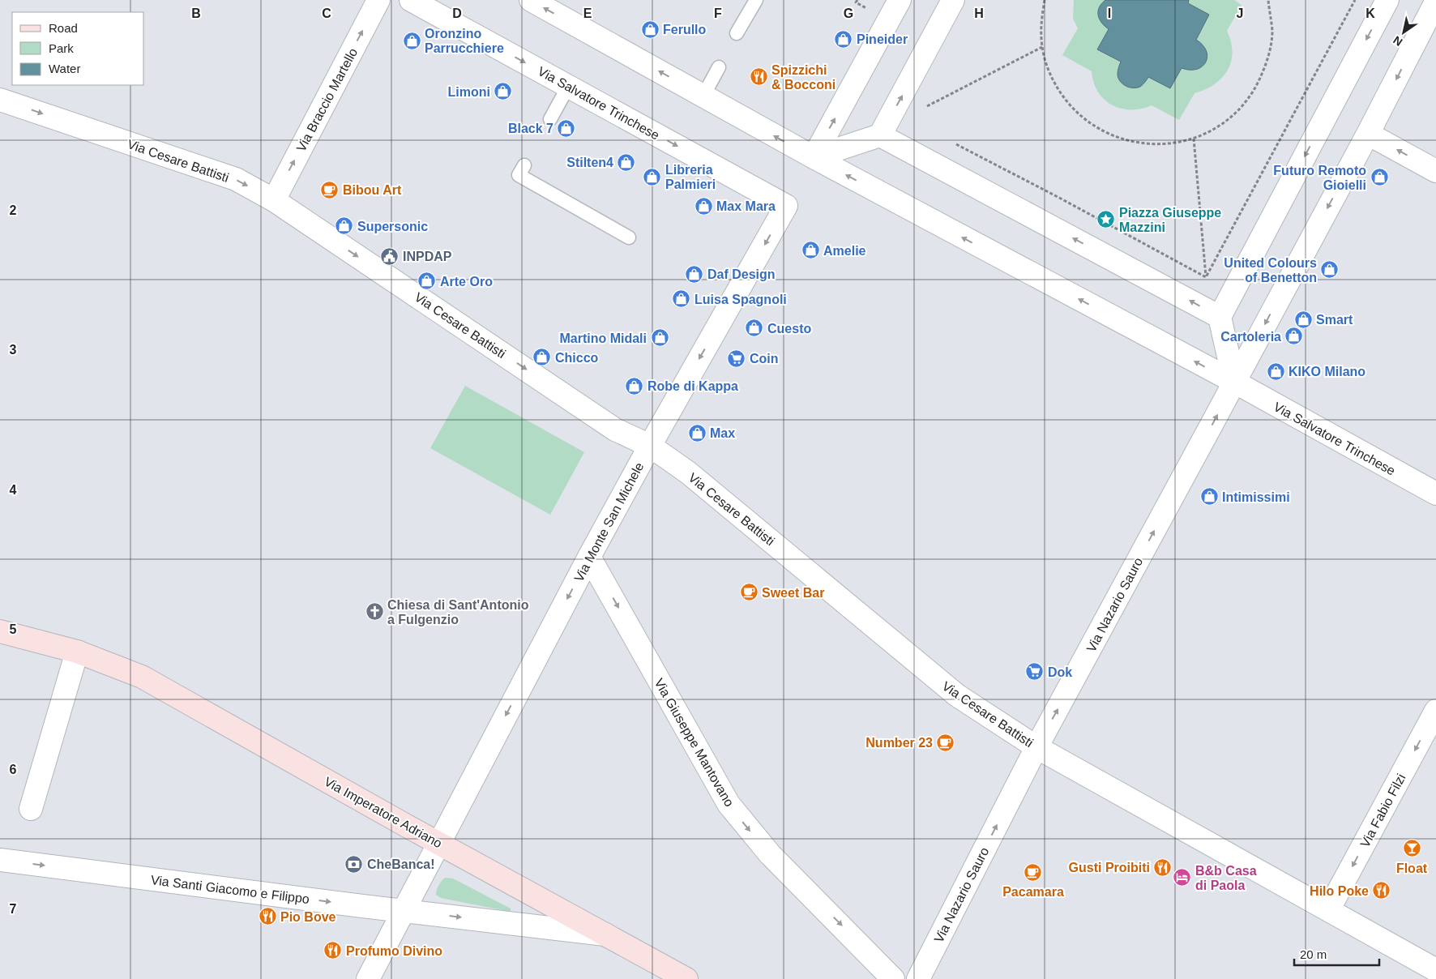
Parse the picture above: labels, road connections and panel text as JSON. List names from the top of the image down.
{
  "streets": {
    "street": [
      "Via Braccio Martello",
      "Via Salvatore Trinchese",
      "Via Cesare Battisti",
      "Via Monte San Michele",
      "Via Nazario Sauro",
      "Via Giuseppe Mantovano",
      "Via Fabio Filzi",
      "Via Imperatore Adriano",
      "Via Santi Giacomo e Filippo"
    ]
  },
  "crossings": [
    ["Via Braccio Martello", "Via Cesare Battisti"],
    ["Via Salvatore Trinchese", "Via Monte San Michele"],
    ["Via Salvatore Trinchese", "Via Nazario Sauro"],
    ["Via Cesare Battisti", "Via Monte San Michele"],
    ["Via Cesare Battisti", "Via Nazario Sauro"],
    ["Via Cesare Battisti", "Via Fabio Filzi"],
    ["Via Monte San Michele", "Via Giuseppe Mantovano"],
    ["Via Monte San Michele", "Via Imperatore Adriano"],
    ["Via Monte San Michele", "Via Santi Giacomo e Filippo"],
    ["Via Imperatore Adriano", "Via Santi Giacomo e Filippo"]
  ],
  "one_way": [
    "Via Braccio Martello",
    "Via Cesare Battisti",
    "Via Monte San Michele",
    "Via Nazario Sauro",
    "Via Giuseppe Mantovano",
    "Via Fabio Filzi",
    "Via Santi Giacomo e Filippo"
  ],
  "places": {
    "shop": [
      "Ferullo",
      "Pineider",
      "Oronzino Parrucchiere",
      "Limoni",
      "Black 7",
      "Stilten4",
      "Libreria Palmieri",
      "Futuro Remoto Gioielli",
      "Max Mara",
      "Supersonic",
      "Amelie",
      "United Colours of Benetton",
      "Daf Design",
      "Arte Oro",
      "Luisa Spagnoli",
      "Smart",
      "Cuesto",
      "Cartoleria",
      "Martino Midali",
      "Chicco",
      "KIKO Milano",
      "Robe di Kappa",
      "Max",
      "Intimissimi"
    ],
    "restaurant": [
      "Spizzichi & Bocconi",
      "Gusti Proibiti",
      "Hilo Poke",
      "Pio Bove",
      "Profumo Divino"
    ],
    "cafe": [
      "Bibou Art",
      "Sweet Bar",
      "Number 23",
      "Pacamara"
    ],
    "place": ["Piazza Giuseppe Mazzini"],
    "public building": ["INPDAP"],
    "supermarket": ["Coin", "Dok"],
    "church": ["Chiesa di Sant'Antonio a Fulgenzio"],
    "bar": ["Float"],
    "bank": ["CheBanca!"],
    "hotel": ["B&b Casa di Paola"]
  },
  "legend": ["Road", "Park", "Water"],
  "scale_bar": "20 m",
  "north": "bottom left",
  "grid": {
    "columns": [
      "B",
      "C",
      "D",
      "E",
      "F",
      "G",
      "H",
      "I",
      "J",
      "K"
    ],
    "rows": [
      "2",
      "3",
      "4",
      "5",
      "6",
      "7"
    ]
  }
}
